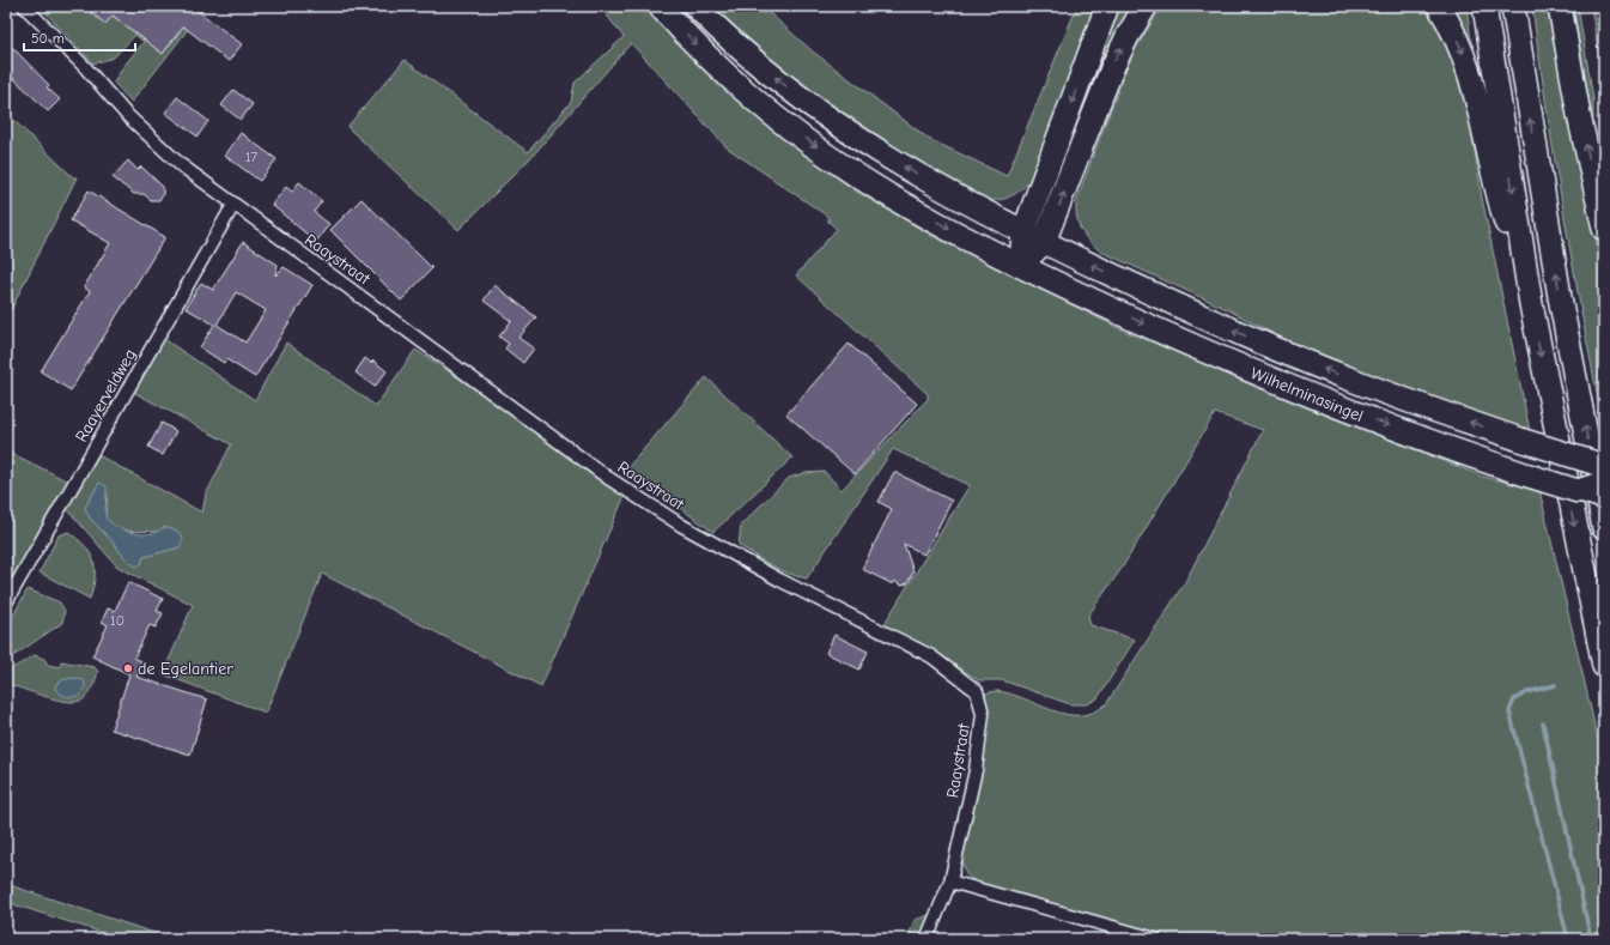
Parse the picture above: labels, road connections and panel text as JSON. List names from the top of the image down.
{
  "streets": {
    "highway": ["Wilhelminasingel"],
    "street": ["Raaystraat", "Raayerveldweg"]
  },
  "crossings": [
    ["Raaystraat", "Raayerveldweg"]
  ],
  "places": ["de Egelantier"],
  "house_numbers": ["17", "10"],
  "scale_bar": "50 m"
}
